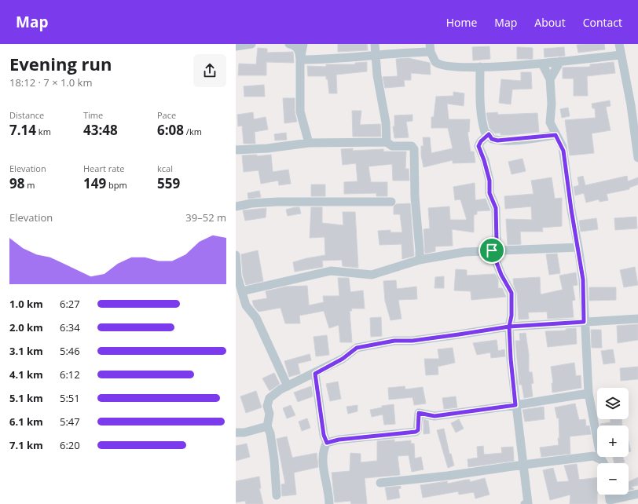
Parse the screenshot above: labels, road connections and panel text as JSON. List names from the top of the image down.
{
  "page": {
    "header": "Map",
    "nav": [
      "Home",
      "Map",
      "About",
      "Contact"
    ],
    "heading": ["Evening run", "18:12 · 7 × 1.0 km"],
    "stats": [
      ["Distance", "7.14 km"],
      ["Time", "43:48"],
      ["Pace", "6:08 /km"],
      ["Elevation", "98 m"],
      ["Heart rate", "149 bpm"],
      ["kcal", "559"]
    ],
    "chart": ["Elevation", "39–52 m"],
    "list": [
      {
        "name": "1.0 km",
        "note": "6:27"
      },
      {
        "name": "2.0 km",
        "note": "6:34"
      },
      {
        "name": "3.1 km",
        "note": "5:46"
      },
      {
        "name": "4.1 km",
        "note": "6:12"
      },
      {
        "name": "5.1 km",
        "note": "5:51"
      },
      {
        "name": "6.1 km",
        "note": "5:47"
      },
      {
        "name": "7.1 km",
        "note": "6:20"
      }
    ],
    "map_buttons": ["+", "−"]
  }
}
